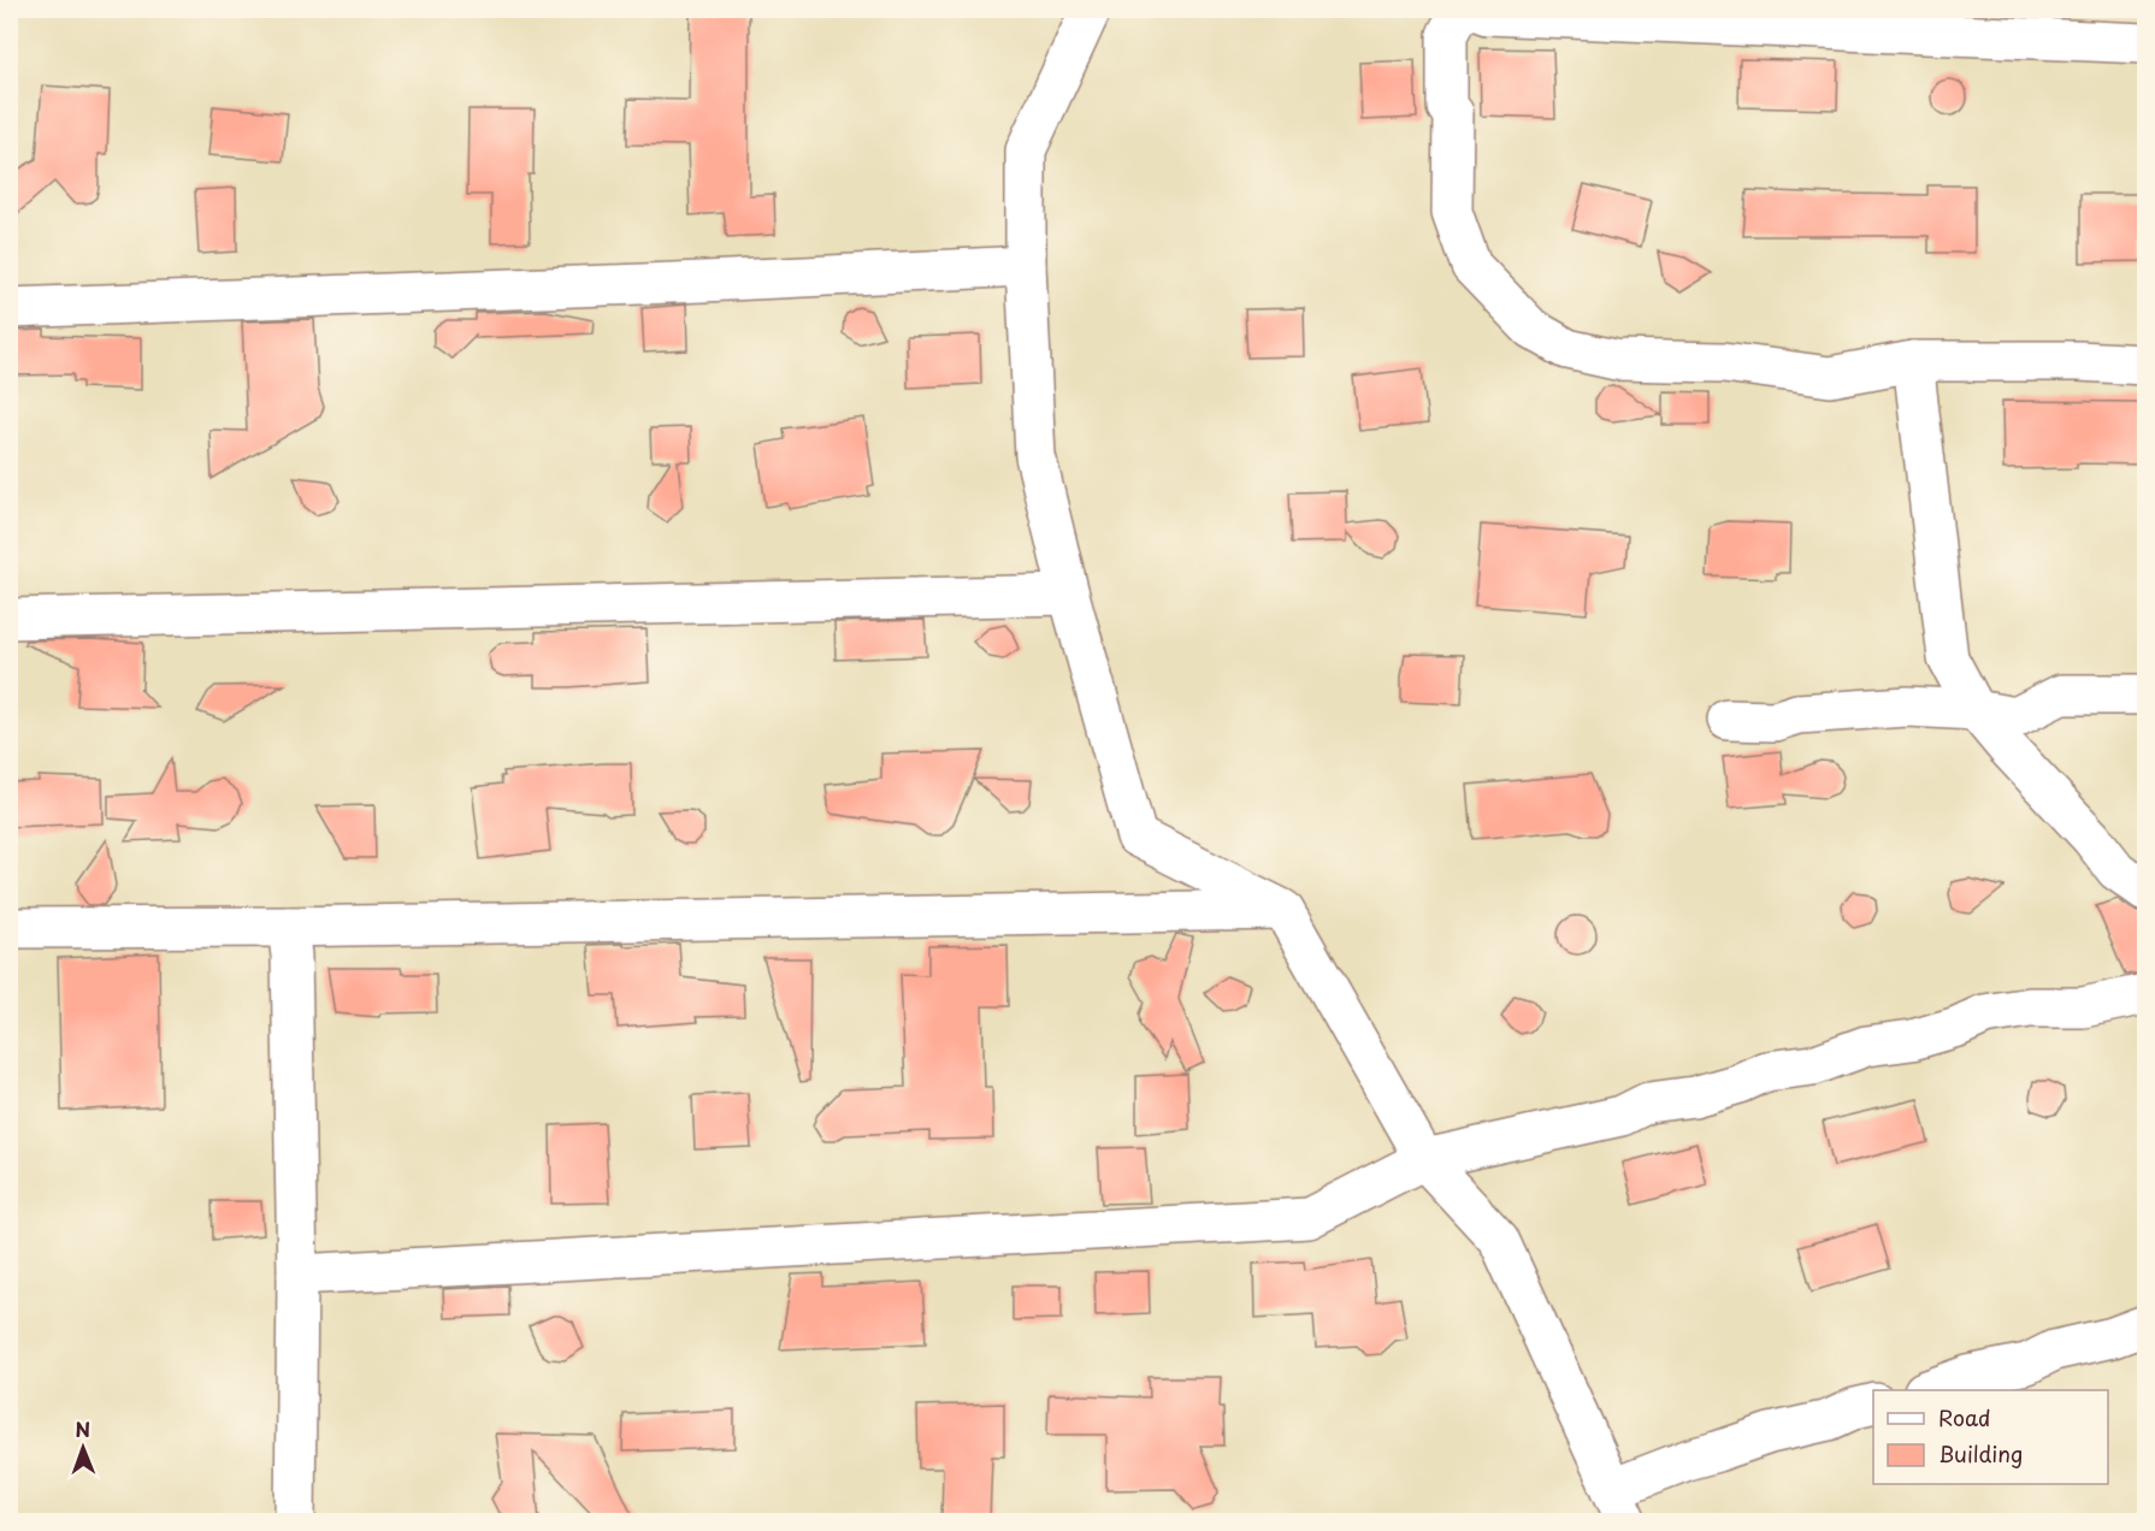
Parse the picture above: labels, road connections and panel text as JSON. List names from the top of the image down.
{
  "legend": ["Road", "Building"],
  "north": "top"
}
